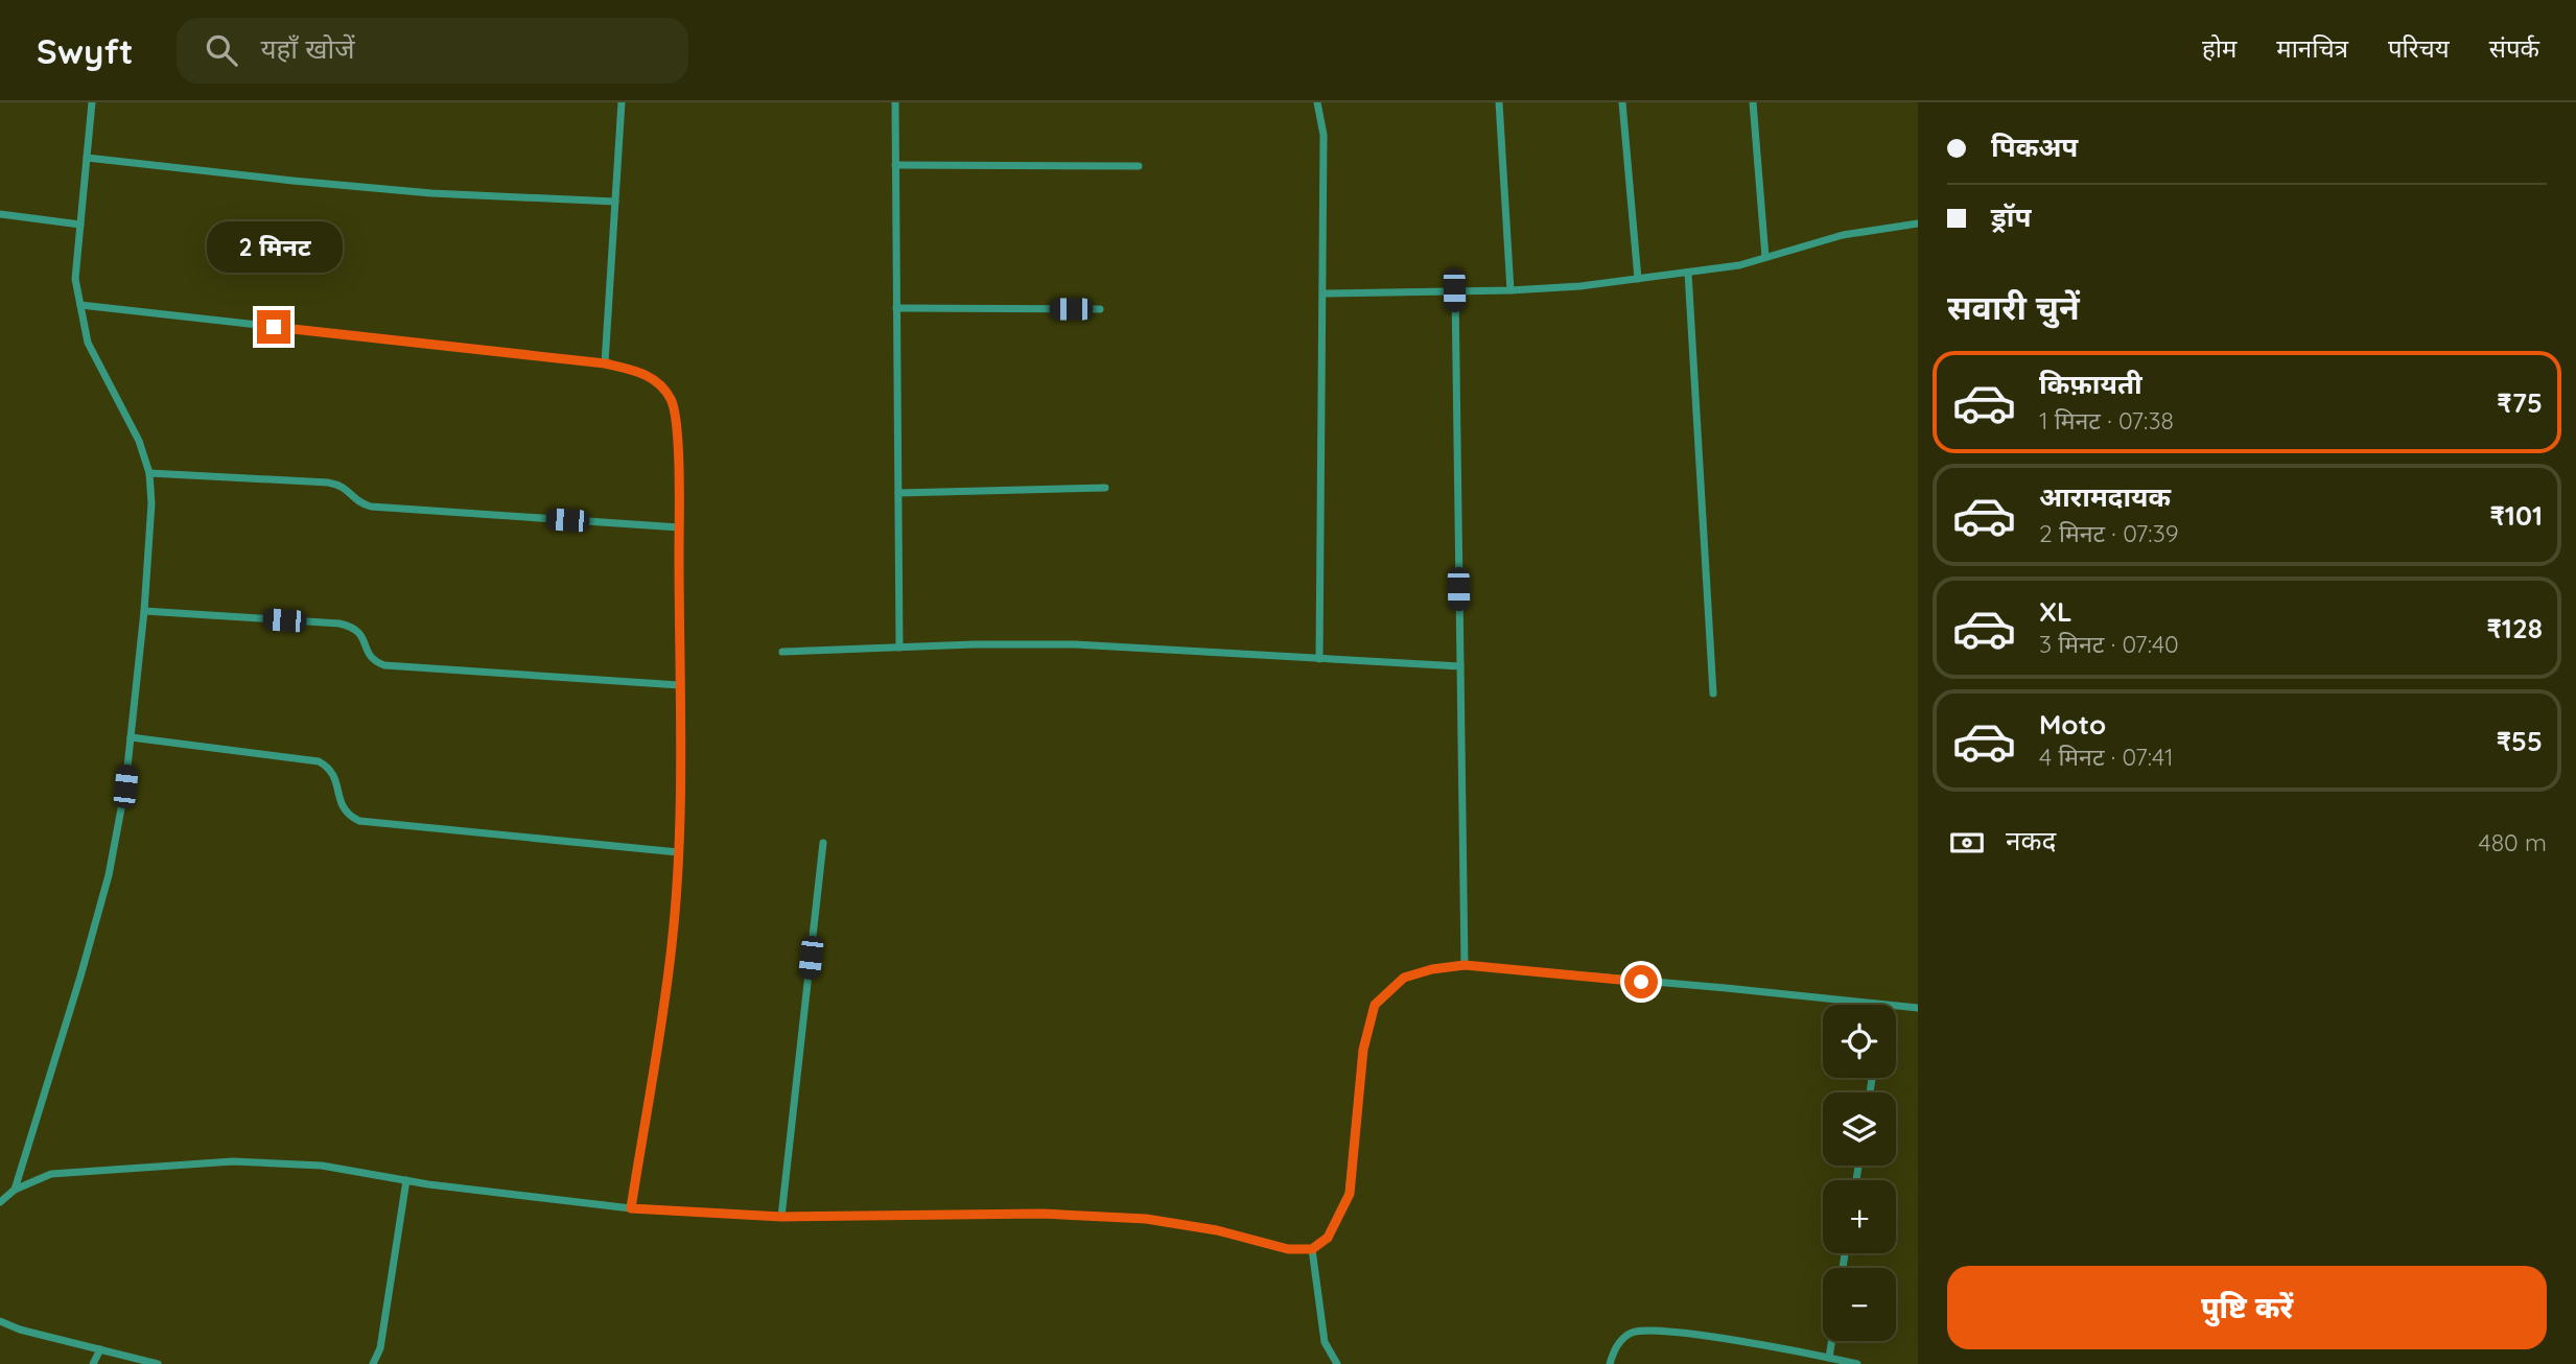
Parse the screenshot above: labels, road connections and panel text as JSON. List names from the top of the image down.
{
  "page": {
    "header": "Swyft",
    "search": "यहाँ खोजें",
    "nav": [
      "होम",
      "मानचित्र",
      "परिचय",
      "संपर्क"
    ],
    "banner": ["पिकअप", "ड्रॉप"],
    "bubble": "2 मिनट",
    "heading": "सवारी चुनें",
    "list": [
      {
        "name": "किफ़ायती",
        "note": "1 मिनट · 07:38",
        "value": "₹75"
      },
      {
        "name": "आरामदायक",
        "note": "2 मिनट · 07:39",
        "value": "₹101"
      },
      {
        "name": "XL",
        "note": "3 मिनट · 07:40",
        "value": "₹128"
      },
      {
        "name": "Moto",
        "note": "4 मिनट · 07:41",
        "value": "₹55"
      }
    ],
    "pay": ["नकद", "480 m"],
    "map_buttons": ["+", "−"],
    "buttons": "पुष्टि करें"
  }
}
